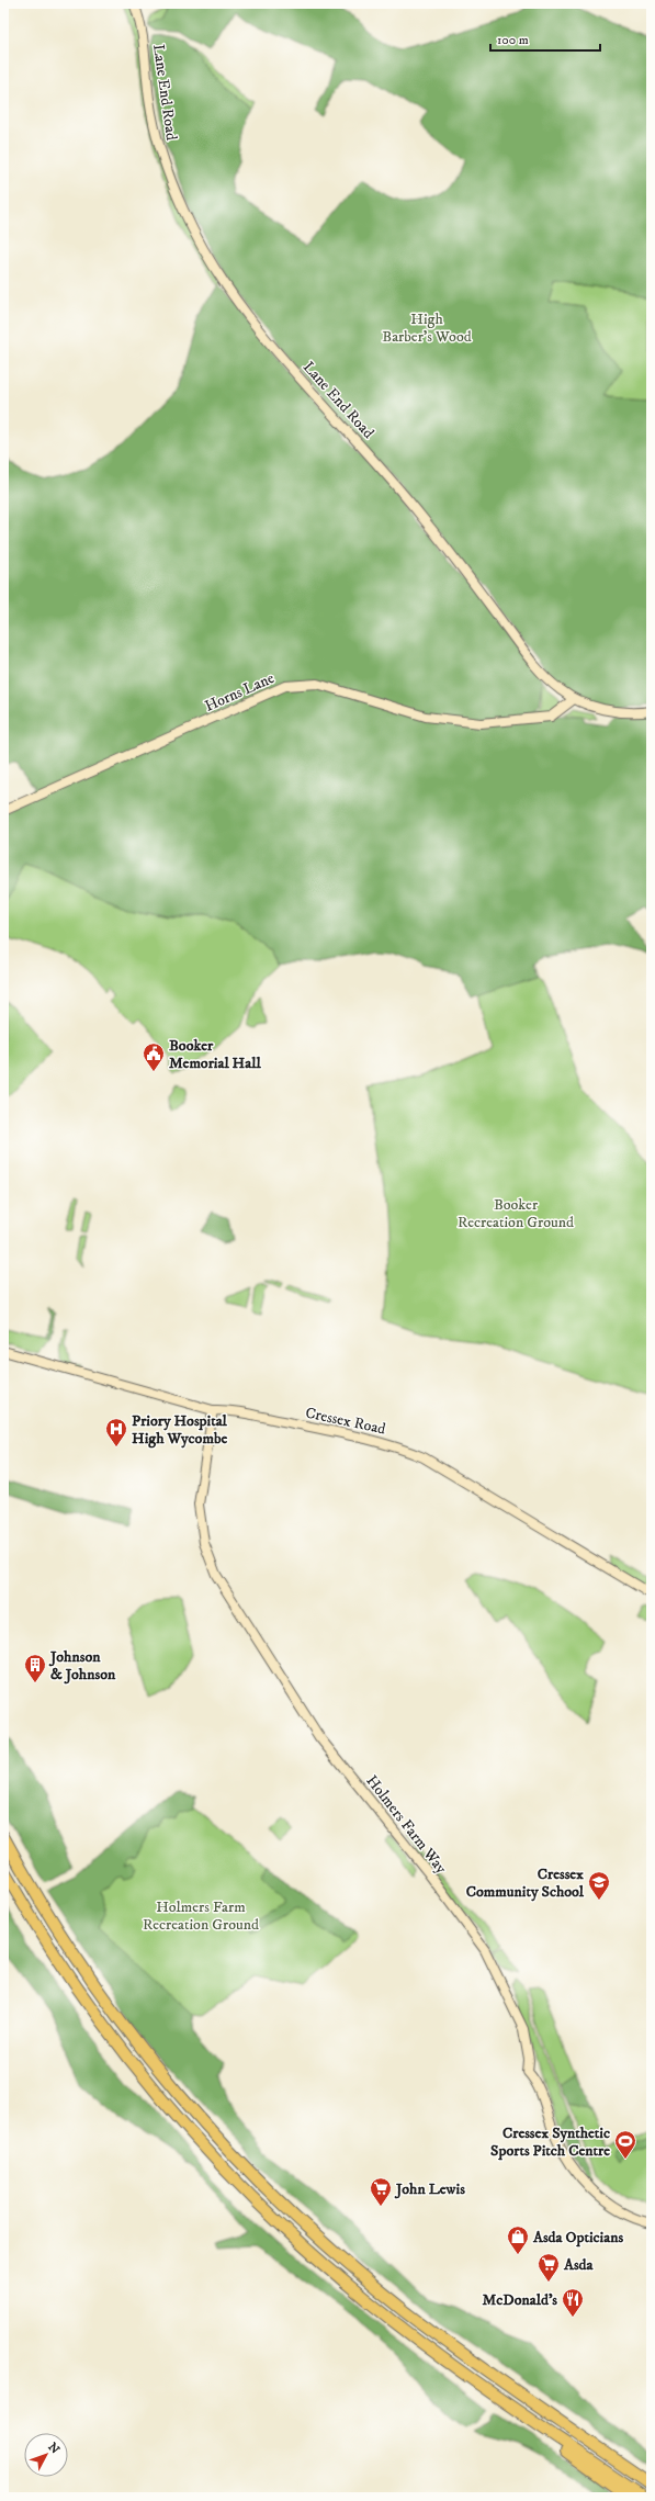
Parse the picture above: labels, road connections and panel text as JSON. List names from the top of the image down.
{
  "streets": {
    "street": [
      "Lane End Road",
      "Horns Lane",
      "Cressex Road",
      "Holmers Farm Way"
    ]
  },
  "crossings": [
    ["Lane End Road", "Horns Lane"],
    ["Cressex Road", "Holmers Farm Way"]
  ],
  "parks": ["High Barber's Wood", "Booker Recreation Ground", "Holmers Farm Recreation Ground"],
  "places": {
    "public building": ["Booker Memorial Hall"],
    "hospital": ["Priory Hospital High Wycombe"],
    "building": ["Johnson & Johnson"],
    "school or university": ["Cressex Community School"],
    "sports": ["Cressex Synthetic Sports Pitch Centre"],
    "supermarket": ["John Lewis", "Asda"],
    "shop": ["Asda Opticians"],
    "restaurant": ["McDonald's"]
  },
  "scale_bar": "100 m",
  "north": "top right"
}
